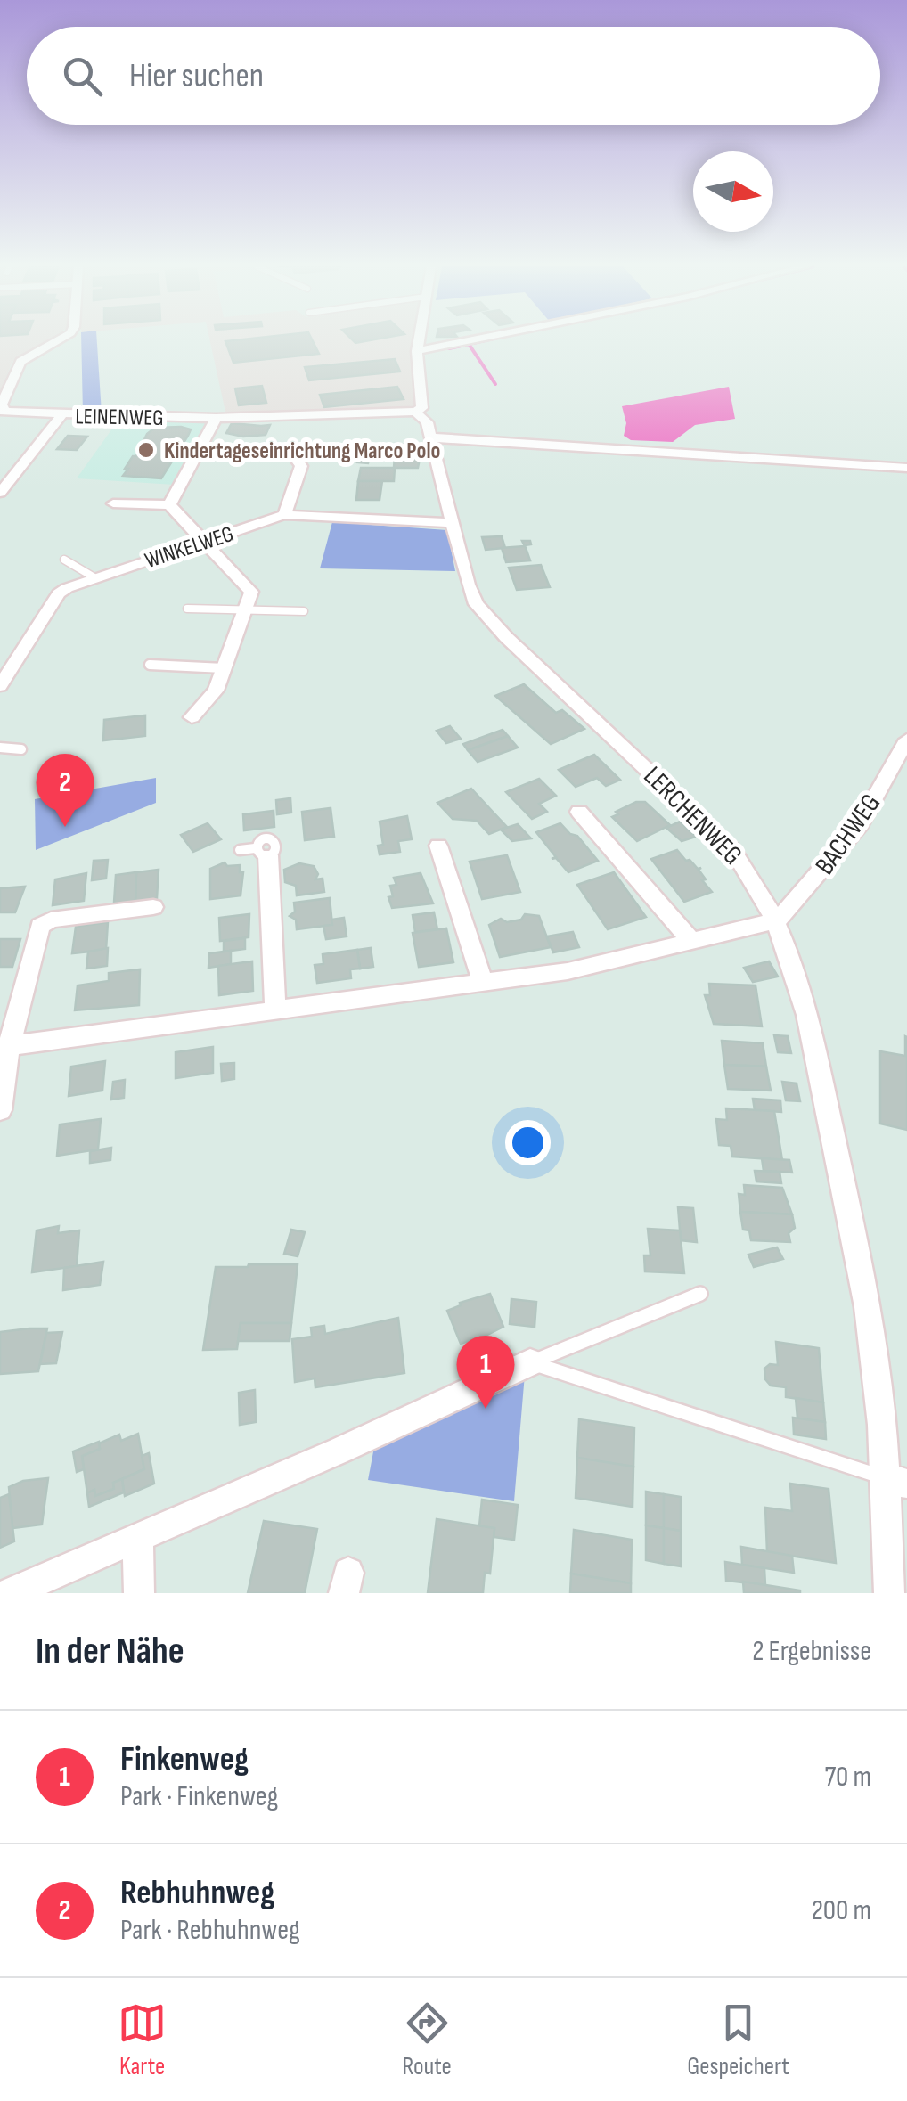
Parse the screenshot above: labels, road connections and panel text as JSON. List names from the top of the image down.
{
  "streets": {
    "street": [
      "LEINENWEG",
      "WINKELWEG",
      "LERCHENWEG",
      "BACHWEG"
    ]
  },
  "crossings": [
    ["LEINENWEG", "LERCHENWEG"],
    ["WINKELWEG", "LERCHENWEG"],
    ["LERCHENWEG", "BACHWEG"]
  ],
  "places": ["Kindertageseinrichtung Marco Polo"],
  "north": "right",
  "page": {
    "search": "Hier suchen",
    "pins": ["2", "1"],
    "heading": ["In der Nähe", "2 Ergebnisse"],
    "list": [
      {
        "mark": "1",
        "name": "Finkenweg",
        "note": "Park · Finkenweg",
        "value": "70 m"
      },
      {
        "mark": "2",
        "name": "Rebhuhnweg",
        "note": "Park · Rebhuhnweg",
        "value": "200 m"
      }
    ],
    "nav": ["Karte", "Route", "Gespeichert"]
  }
}
